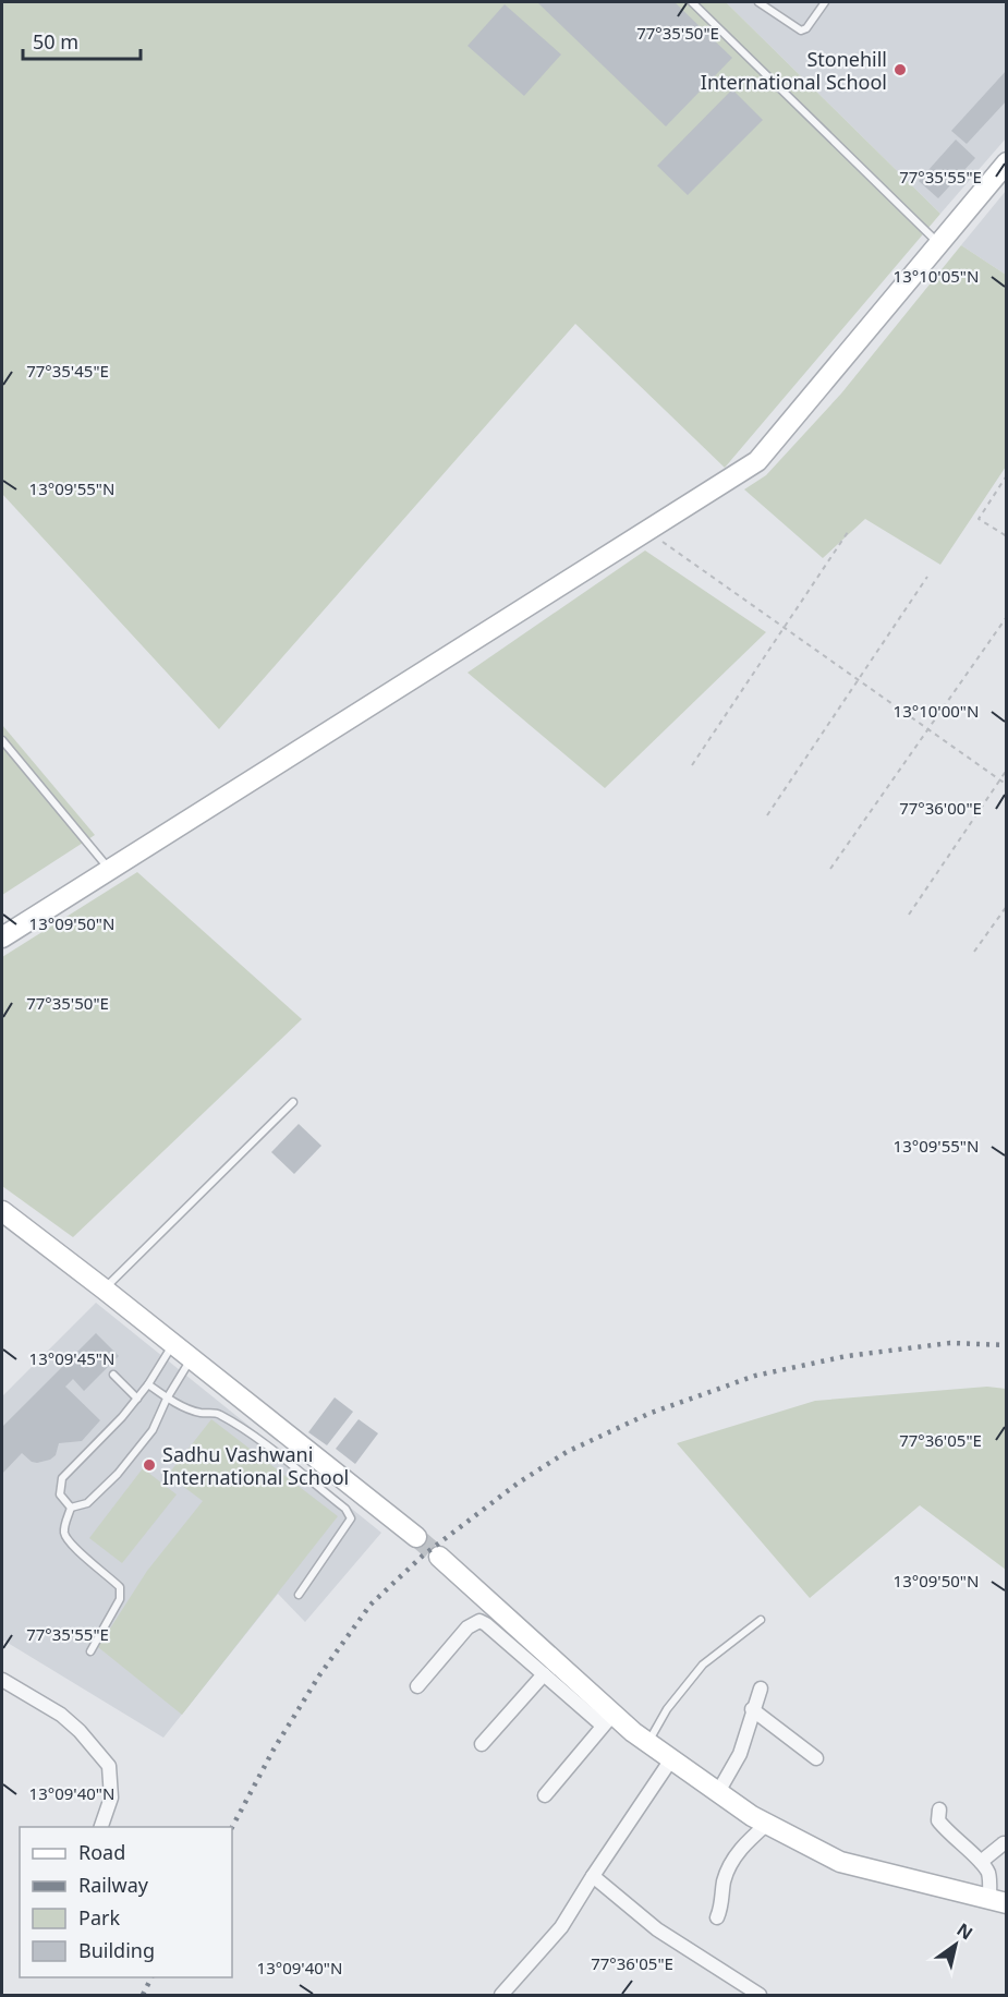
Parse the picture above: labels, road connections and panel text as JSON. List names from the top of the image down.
{
  "places": ["Stonehill International School", "Sadhu Vashwani International School"],
  "legend": [
    "Road",
    "Railway",
    "Park",
    "Building"
  ],
  "scale_bar": "50 m",
  "north": "top right",
  "coordinates": [
    "77°35'50\"E",
    "77°35'55\"E",
    "13°10'05\"N",
    "77°35'45\"E",
    "13°09'55\"N",
    "13°10'00\"N",
    "77°36'00\"E",
    "13°09'50\"N",
    "13°09'45\"N",
    "77°36'05\"E",
    "13°09'40\"N"
  ]
}
